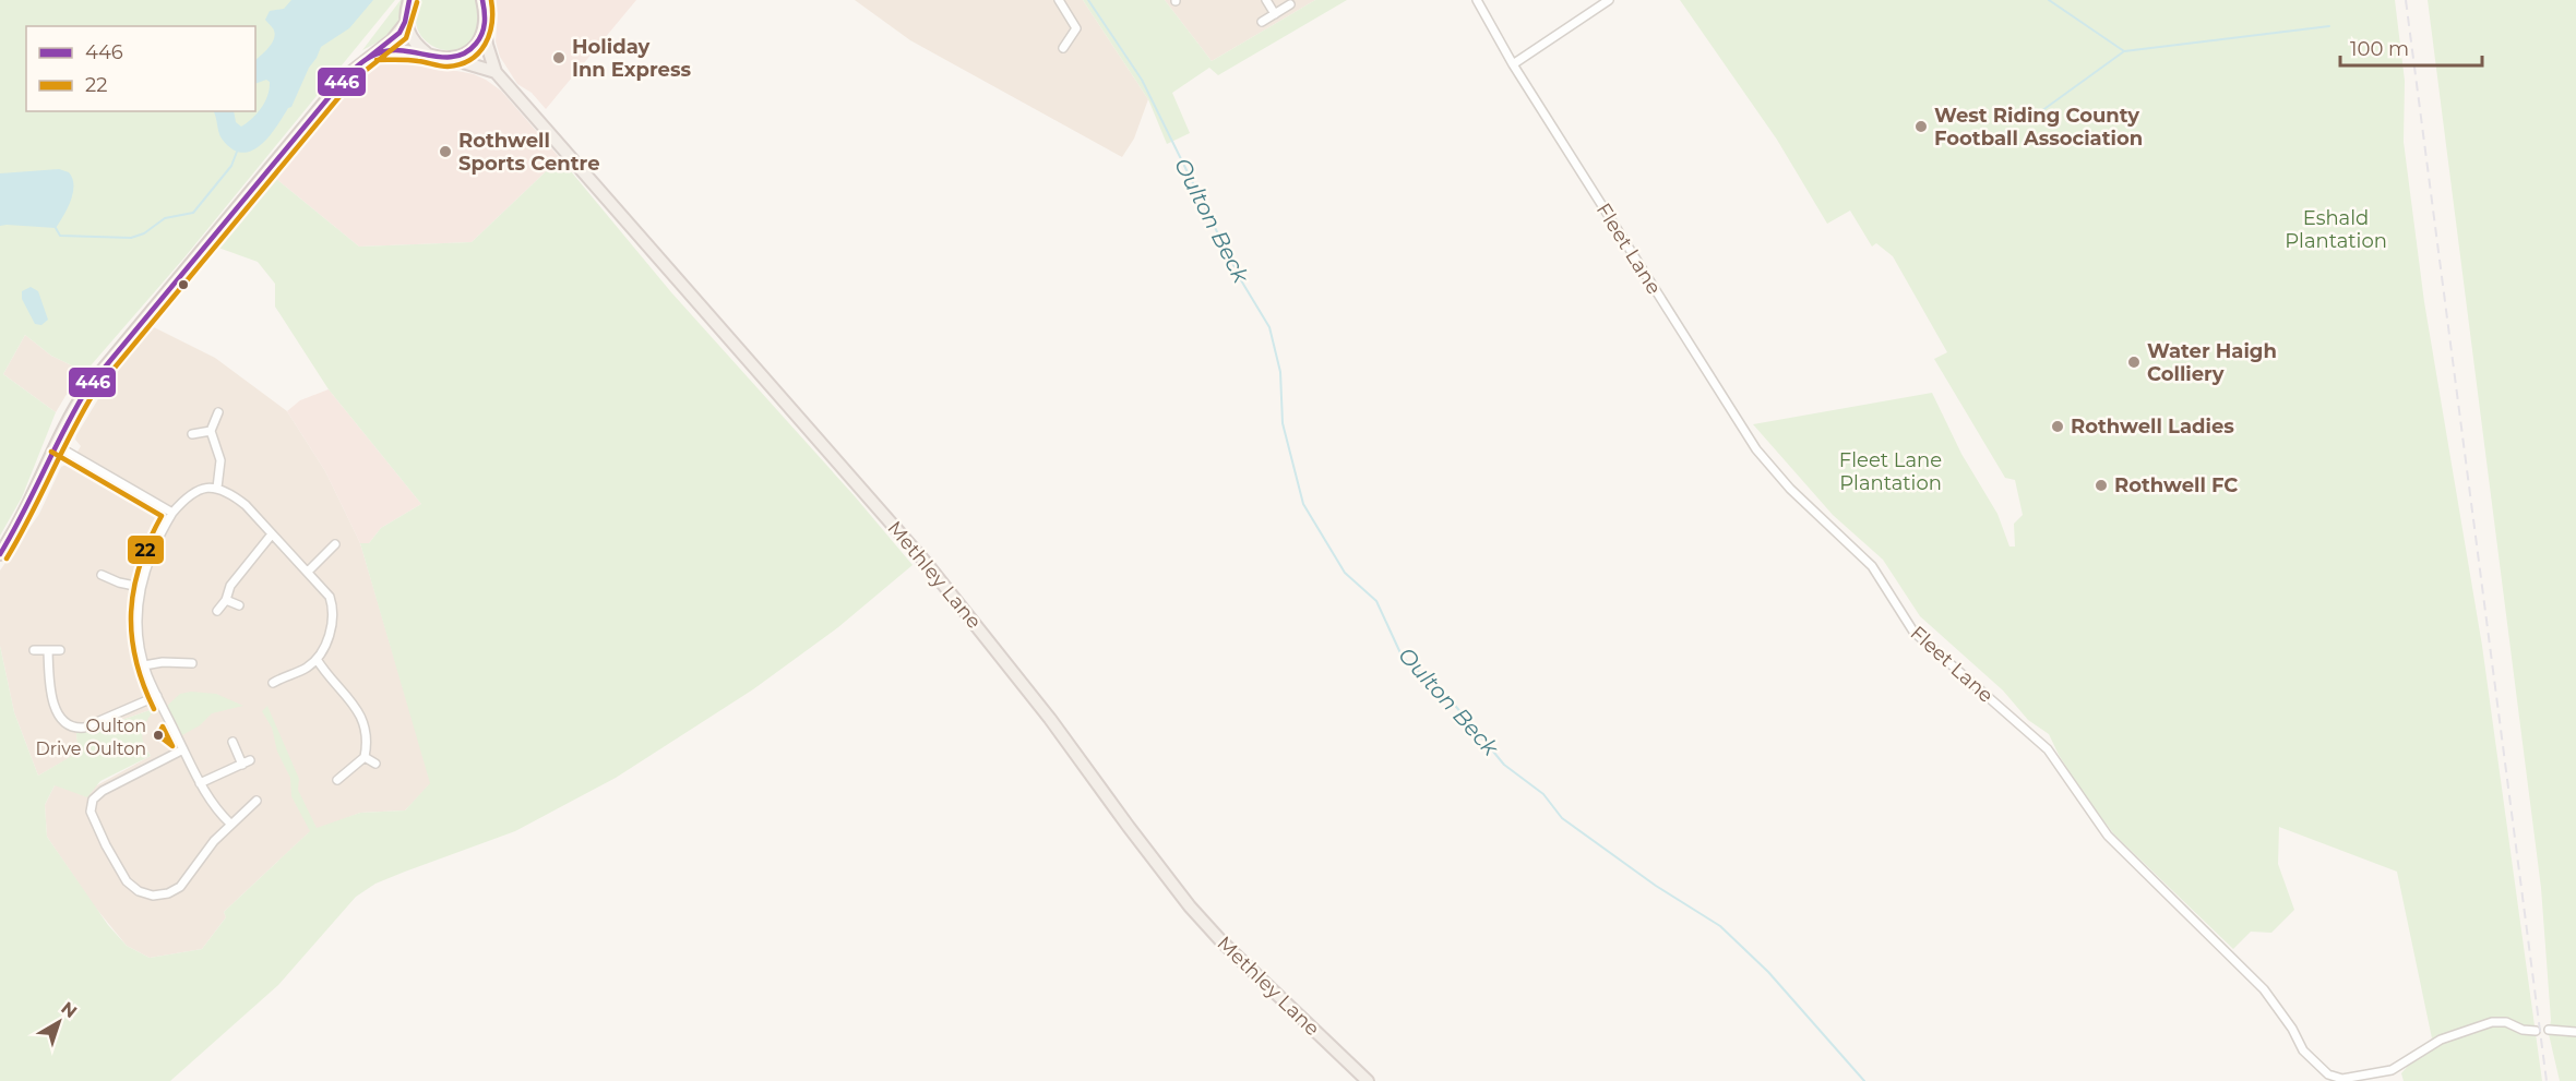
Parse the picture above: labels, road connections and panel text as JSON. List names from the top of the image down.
{
  "streets": {
    "main road": ["Methley Lane"],
    "street": ["Fleet Lane"]
  },
  "water": ["Oulton Beck"],
  "parks": ["Eshald Plantation", "Fleet Lane Plantation"],
  "places": [
    "Holiday Inn Express",
    "West Riding County Football Association",
    "Rothwell Sports Centre",
    "Water Haigh Colliery",
    "Rothwell Ladies",
    "Rothwell FC",
    "Oulton Drive Oulton"
  ],
  "lines": ["transit line 446", "transit line 22"],
  "legend": ["446", "22"],
  "scale_bar": "100 m",
  "north": "top right"
}
